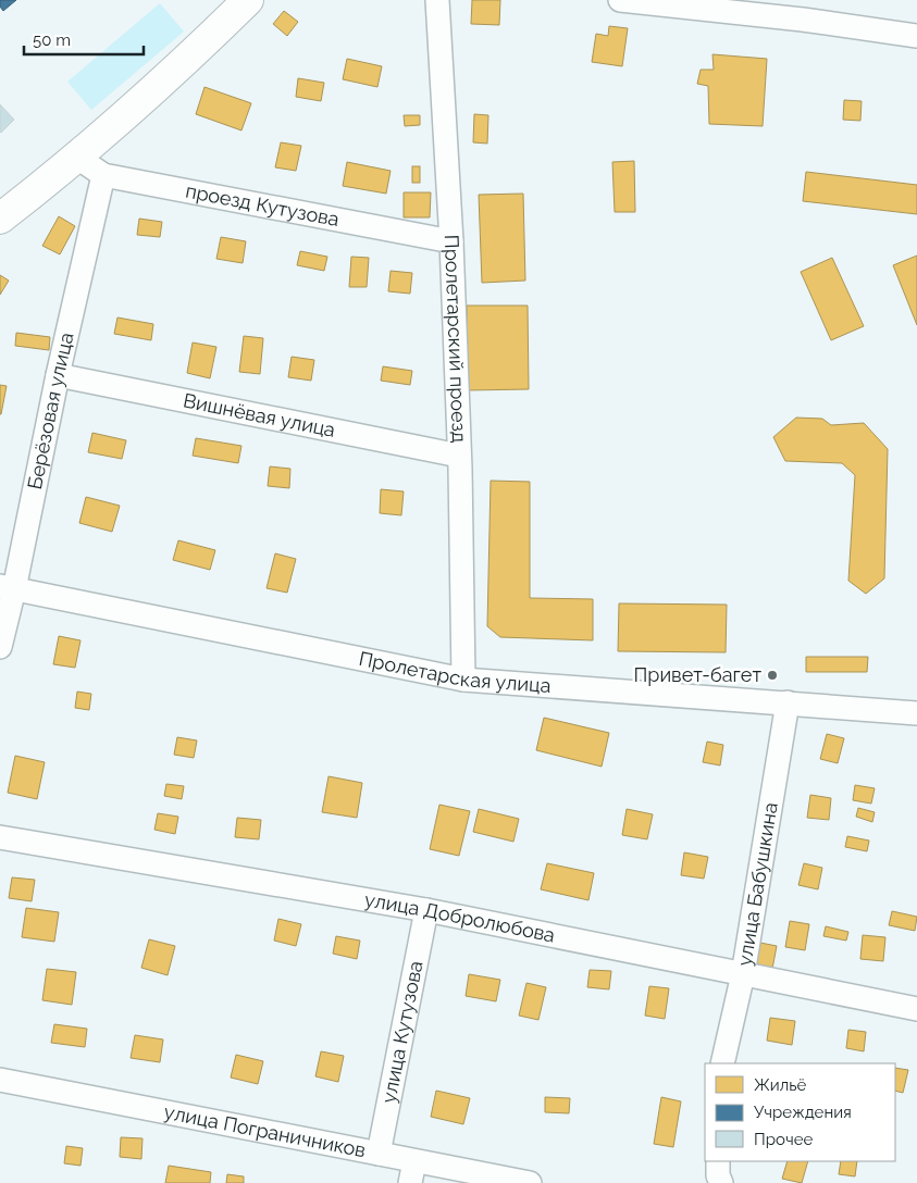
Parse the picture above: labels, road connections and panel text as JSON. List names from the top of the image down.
{
  "streets": {
    "street": [
      "проезд Кутузова",
      "Пролетарский проезд",
      "Берёзовая улица",
      "Вишнёвая улица",
      "Пролетарская улица",
      "улица Бабушкина",
      "улица Добролюбова",
      "улица Кутузова",
      "улица Пограничников"
    ]
  },
  "crossings": [
    ["проезд Кутузова", "Пролетарский проезд"],
    ["проезд Кутузова", "Берёзовая улица"],
    ["Пролетарский проезд", "Вишнёвая улица"],
    ["Пролетарский проезд", "Пролетарская улица"],
    ["Берёзовая улица", "Вишнёвая улица"],
    ["Берёзовая улица", "Пролетарская улица"],
    ["Пролетарская улица", "улица Бабушкина"],
    ["улица Бабушкина", "улица Добролюбова"],
    ["улица Добролюбова", "улица Кутузова"],
    ["улица Кутузова", "улица Пограничников"]
  ],
  "places": ["Привет-багет"],
  "legend": ["Жильё", "Учреждения", "Прочее"],
  "scale_bar": "50 m"
}
